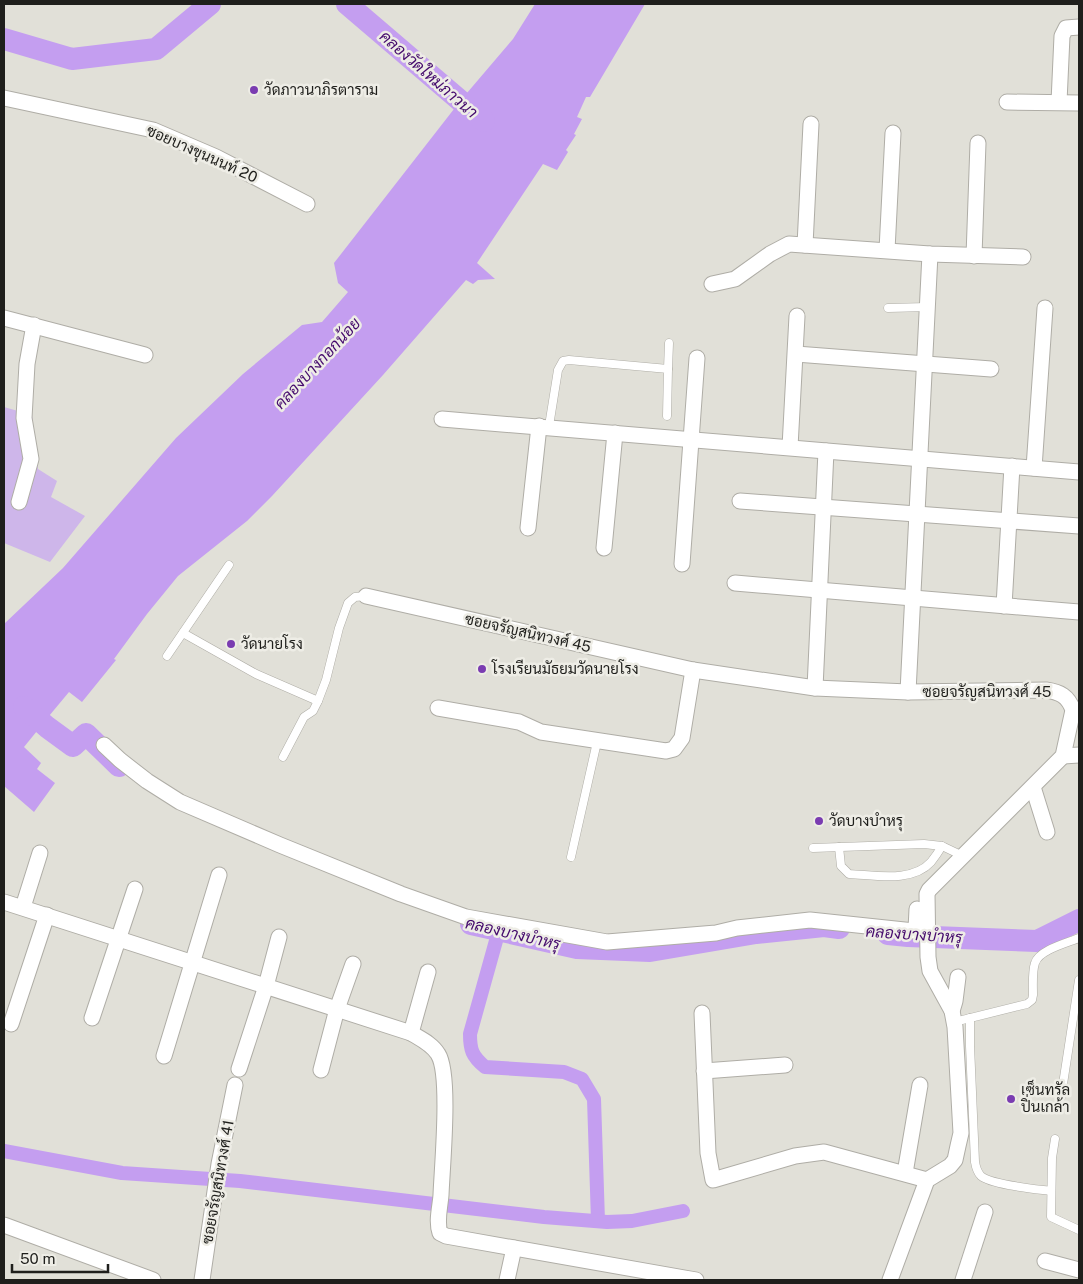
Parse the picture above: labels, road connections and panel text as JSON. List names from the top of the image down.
{
  "streets": {
    "street": ["ซอยบางขุนนนท์ 20", "ซอยจรัญสนิทวงศ์ 45", "ซอยจรัญสนิทวงศ์ 41"]
  },
  "water": ["คลองวัดใหม่ภาวนา", "คลองบางกอกน้อย", "คลองบางบำหรุ"],
  "places": [
    "วัดภาวนาภิรตาราม",
    "วัดนายโรง",
    "โรงเรียนมัธยมวัดนายโรง",
    "วัดบางบำหรุ",
    "เซ็นทรัล ปิ่นเกล้า"
  ],
  "scale_bar": "50 m"
}
